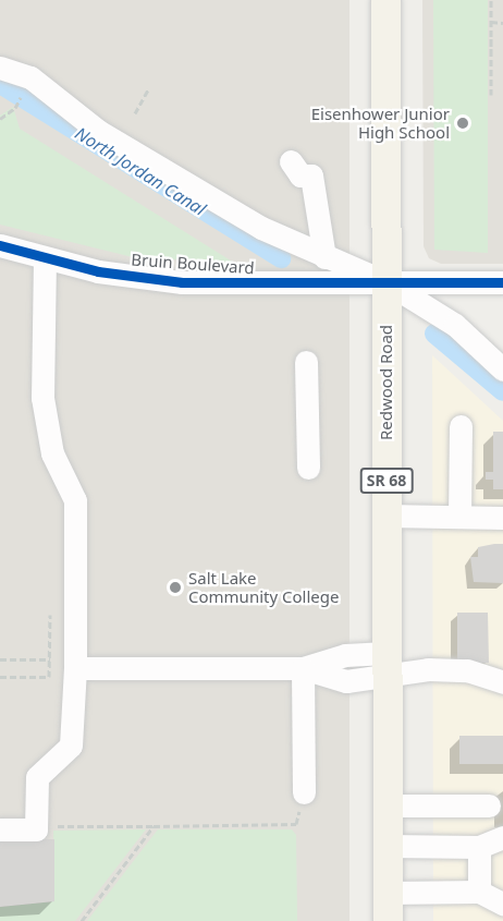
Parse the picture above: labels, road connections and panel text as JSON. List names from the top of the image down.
{
  "streets": {
    "main road": ["Redwood Road", "SR 68"],
    "street": ["Bruin Boulevard"]
  },
  "crossings": [
    ["Bruin Boulevard", "Redwood Road"]
  ],
  "water": ["North Jordan Canal"],
  "places": ["Eisenhower Junior High School", "Salt Lake Community College"]
}
